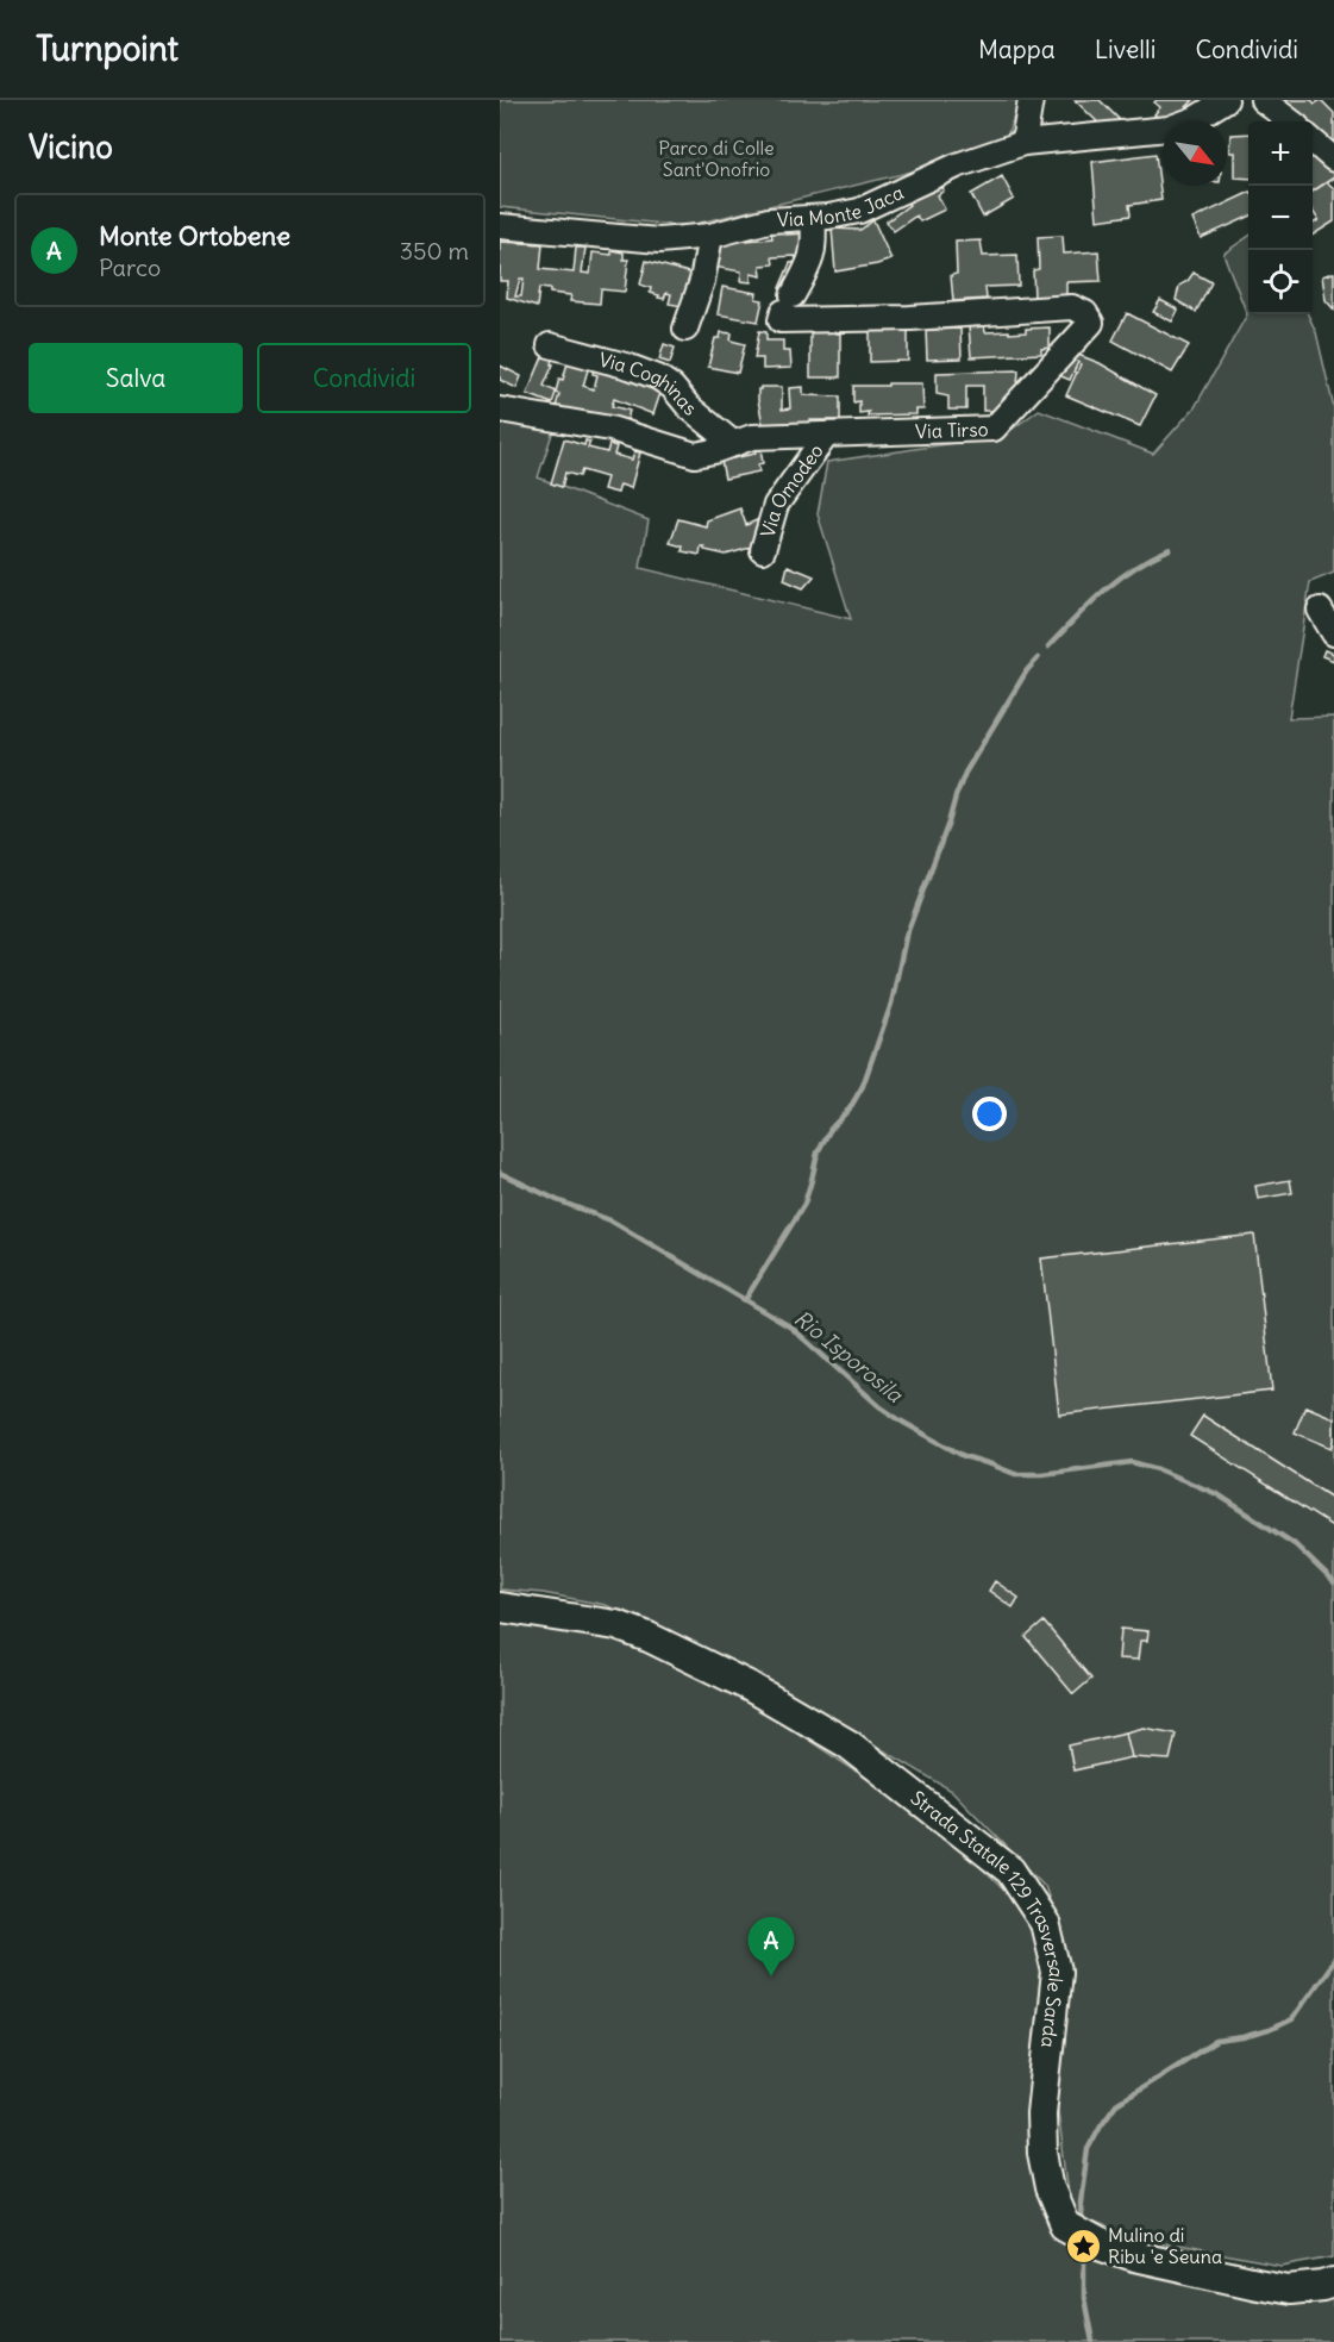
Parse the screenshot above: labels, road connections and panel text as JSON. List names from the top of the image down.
{
  "streets": {
    "main road": ["Strada Statale 129 Trasversale Sarda"],
    "street": [
      "Via Monte Jaca",
      "Via Coghinas",
      "Via Tirso",
      "Via Omodeo"
    ]
  },
  "crossings": [
    ["Via Monte Jaca", "Via Tirso"],
    ["Via Coghinas", "Via Tirso"],
    ["Via Tirso", "Via Omodeo"]
  ],
  "water": ["Rio Isporosila"],
  "parks": ["Parco di Colle Sant'Onofrio"],
  "places": {
    "place": ["Mulino di Ribu 'e Seuna"]
  },
  "north": "bottom right",
  "page": {
    "header": "Turnpoint",
    "nav": ["Mappa", "Livelli", "Condividi"],
    "heading": "Vicino",
    "map_buttons": ["+", "−"],
    "list": [
      {
        "mark": "A",
        "name": "Monte Ortobene",
        "note": "Parco",
        "value": "350 m"
      }
    ],
    "buttons": ["Salva", "Condividi"],
    "pins": "A"
  }
}
